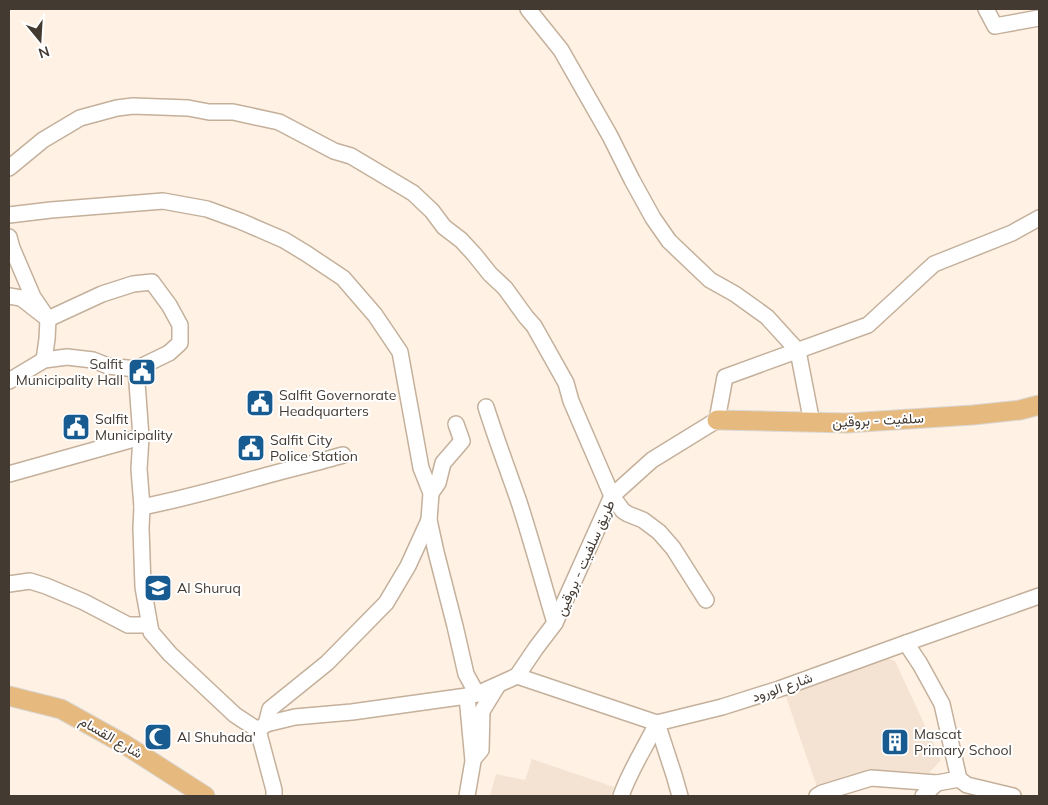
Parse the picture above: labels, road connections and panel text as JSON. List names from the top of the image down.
{
  "streets": {
    "main road": ["سلفيت - بروقين", "شارع القسام"],
    "street": ["طريق سلفيت - بروقين", "شارع الورود"]
  },
  "crossings": [
    ["سلفيت - بروقين", "طريق سلفيت - بروقين"]
  ],
  "places": {
    "public building": [
      "Salfit Municipality Hall",
      "Salfit Governorate Headquarters",
      "Salfit Municipality",
      "Salfit City Police Station"
    ],
    "school or university": ["Al Shuruq"],
    "mosque": ["Al Shuhada'"],
    "building": ["Mascat Primary School"]
  },
  "north": "bottom"
}
